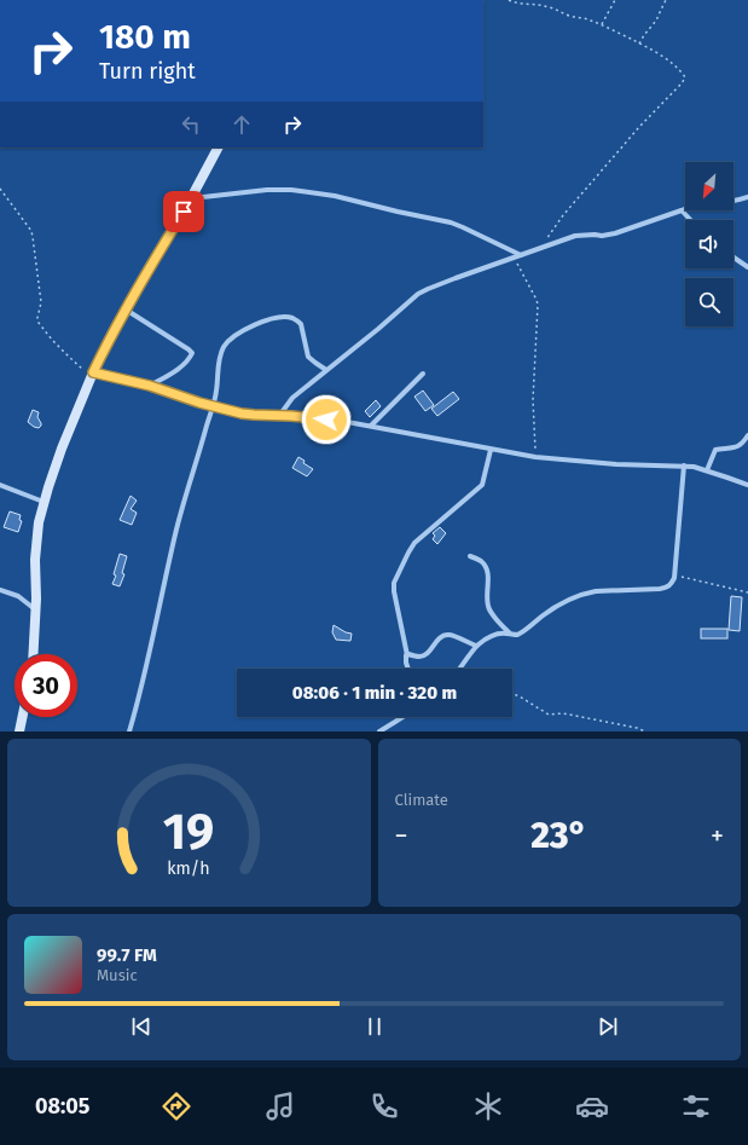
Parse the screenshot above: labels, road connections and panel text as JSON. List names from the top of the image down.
{
  "north": "bottom left",
  "page": {
    "turn": ["180 m", "Turn right"],
    "limit": "30",
    "trip": "08:06 · 1 min · 320 m",
    "tile": "Climate",
    "heat": ["−", "23°", "+"],
    "song": ["99.7 FM", "Music"],
    "tabs": "08:05",
    "gauge": ["19", "km/h"]
  }
}
